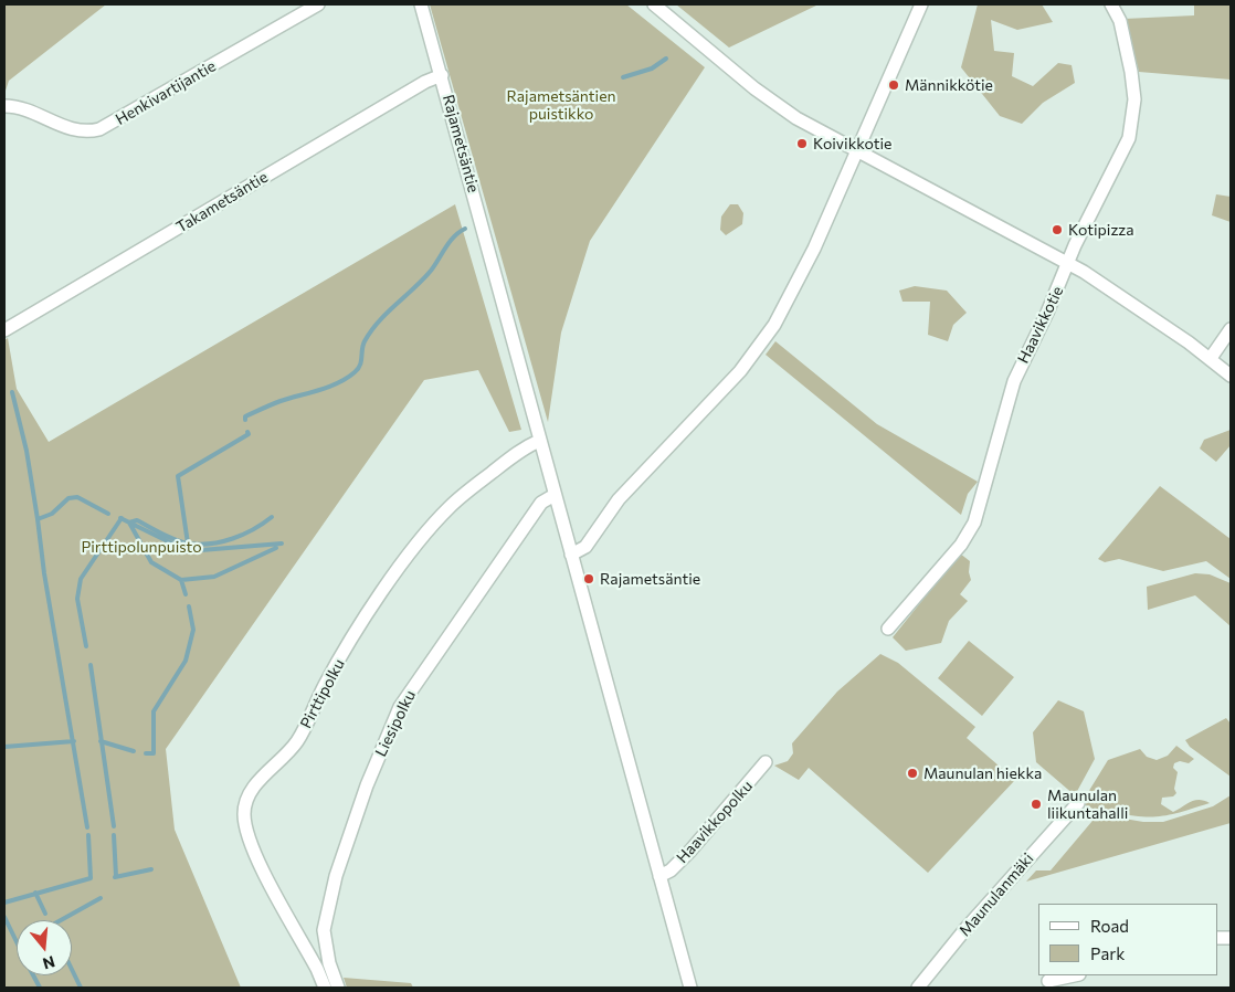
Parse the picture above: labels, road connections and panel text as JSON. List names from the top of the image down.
{
  "streets": {
    "street": [
      "Henkivartijantie",
      "Rajametsäntie",
      "Takametsäntie",
      "Haavikkotie",
      "Pirttipolku",
      "Liesipolku",
      "Haavikkopolku",
      "Maunulanmäki"
    ]
  },
  "crossings": [
    ["Rajametsäntie", "Takametsäntie"],
    ["Rajametsäntie", "Pirttipolku"],
    ["Rajametsäntie", "Liesipolku"],
    ["Rajametsäntie", "Haavikkopolku"]
  ],
  "parks": ["Rajametsäntien puistikko", "Pirttipolunpuisto"],
  "places": [
    "Männikkötie",
    "Koivikkotie",
    "Kotipizza",
    "Rajametsäntie",
    "Maunulan hiekka",
    "Maunulan liikuntahalli"
  ],
  "legend": ["Road", "Park"],
  "north": "bottom"
}
